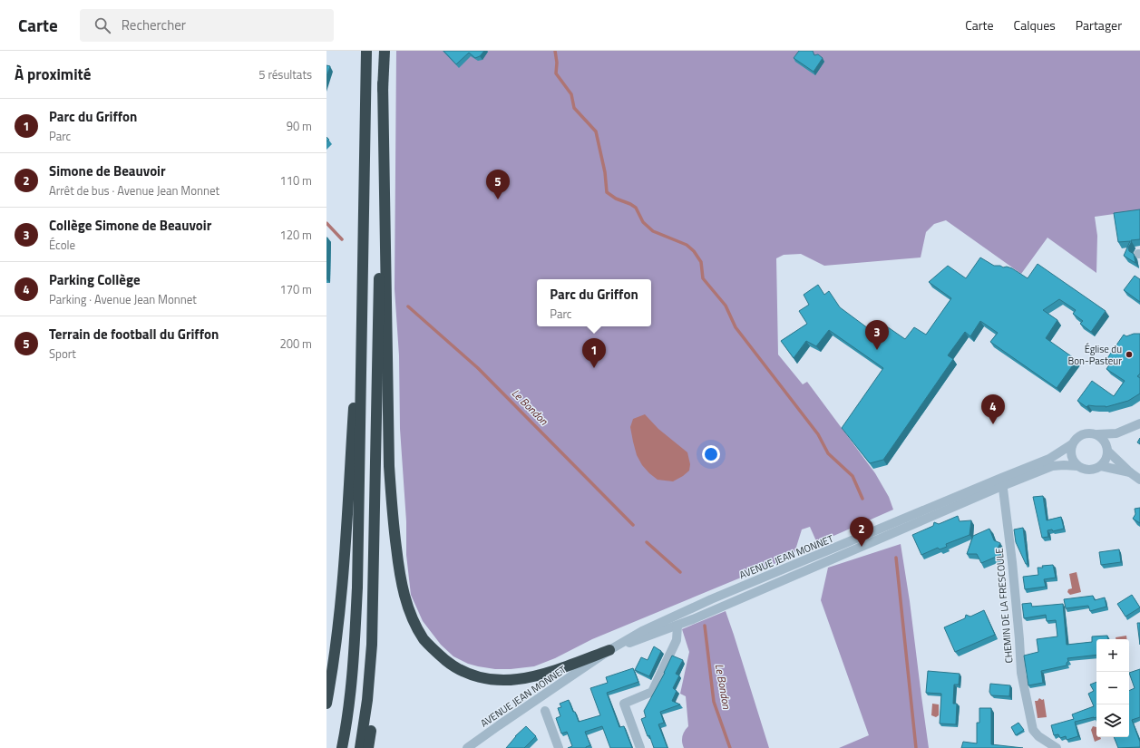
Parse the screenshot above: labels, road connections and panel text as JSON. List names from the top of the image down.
{
  "streets": {
    "street": ["AVENUE JEAN MONNET", "CHEMIN DE LA FRESCOULE"]
  },
  "crossings": [
    ["AVENUE JEAN MONNET", "CHEMIN DE LA FRESCOULE"]
  ],
  "water": ["Le Bondon"],
  "places": ["Église du Bon-Pasteur"],
  "page": {
    "header": "Carte",
    "search": "Rechercher",
    "nav": ["Carte", "Calques", "Partager"],
    "heading": ["À proximité", "5 résultats"],
    "list": [
      {
        "mark": "1",
        "name": "Parc du Griffon",
        "note": "Parc",
        "value": "90 m"
      },
      {
        "mark": "2",
        "name": "Simone de Beauvoir",
        "note": "Arrêt de bus · Avenue Jean Monnet",
        "value": "110 m"
      },
      {
        "mark": "3",
        "name": "Collège Simone de Beauvoir",
        "note": "École",
        "value": "120 m"
      },
      {
        "mark": "4",
        "name": "Parking Collège",
        "note": "Parking · Avenue Jean Monnet",
        "value": "170 m"
      },
      {
        "mark": "5",
        "name": "Terrain de football du Griffon",
        "note": "Sport",
        "value": "200 m"
      }
    ],
    "pins": [
      "5",
      "3",
      "1",
      "4",
      "2"
    ],
    "popup": ["Parc du Griffon", "Parc"],
    "map_buttons": ["+", "−"]
  }
}
